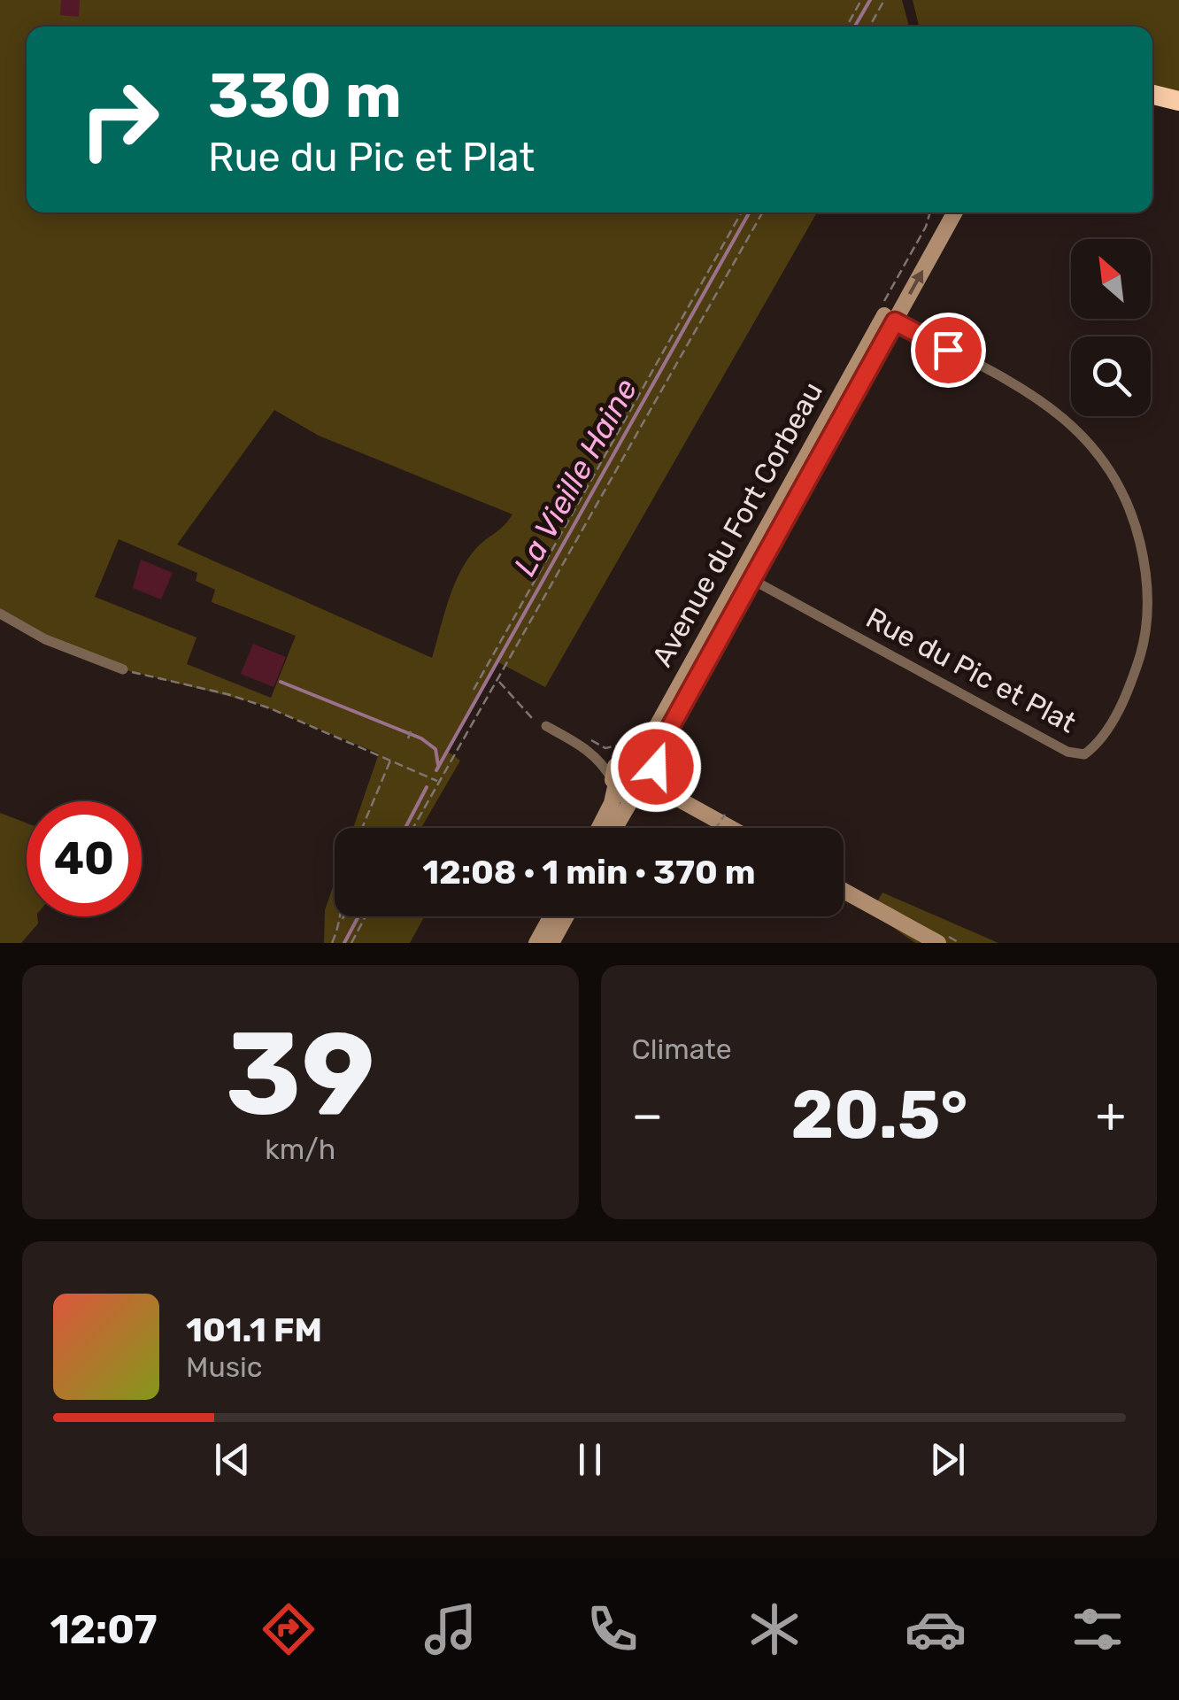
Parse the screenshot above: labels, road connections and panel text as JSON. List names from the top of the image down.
{
  "streets": {
    "street": ["Avenue du Fort Corbeau", "Rue du Pic et Plat"]
  },
  "crossings": [
    ["Avenue du Fort Corbeau", "Rue du Pic et Plat"]
  ],
  "water": ["La Vieille Haine"],
  "north": "top left",
  "page": {
    "turn": ["330 m", "Rue du Pic et Plat"],
    "limit": "40",
    "trip": "12:08 · 1 min · 370 m",
    "tile": [
      ["39", "km/h"],
      "Climate"
    ],
    "heat": ["−", "20.5°", "+"],
    "song": ["101.1 FM", "Music"],
    "tabs": "12:07"
  }
}
